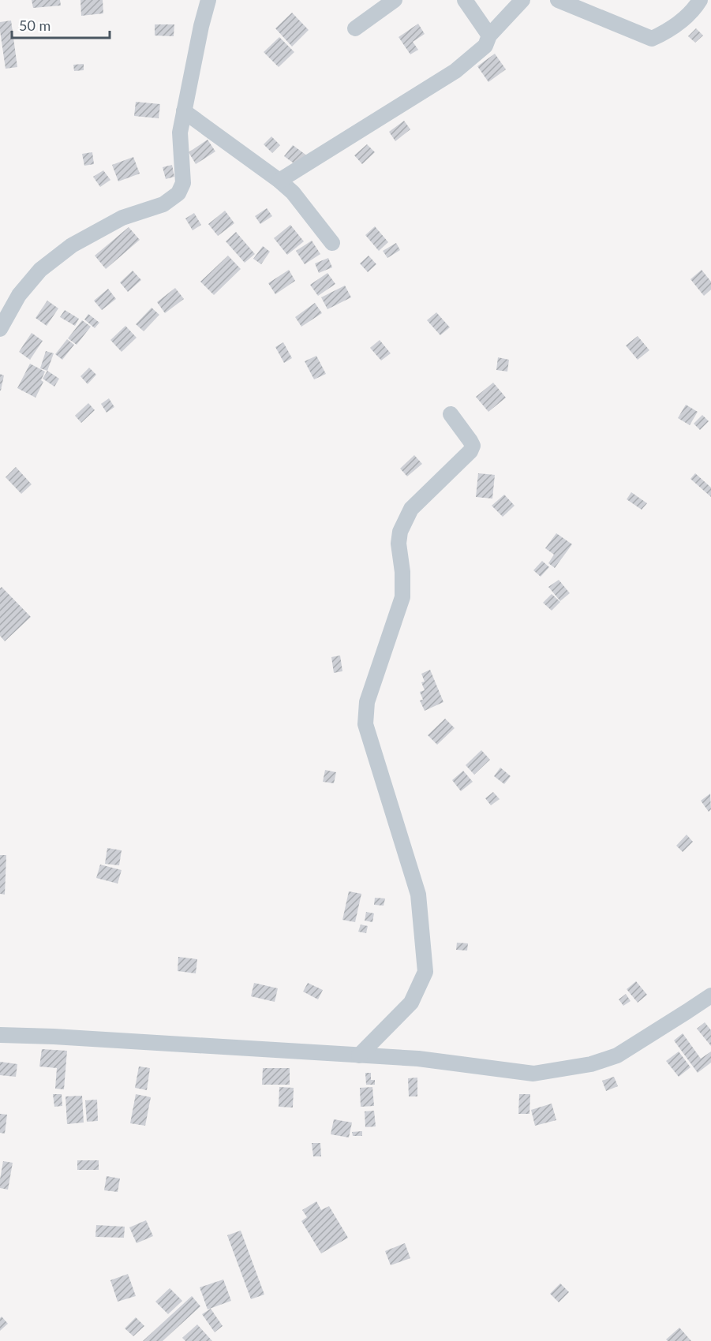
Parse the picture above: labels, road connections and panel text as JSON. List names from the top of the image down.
{
  "scale_bar": "50 m"
}
